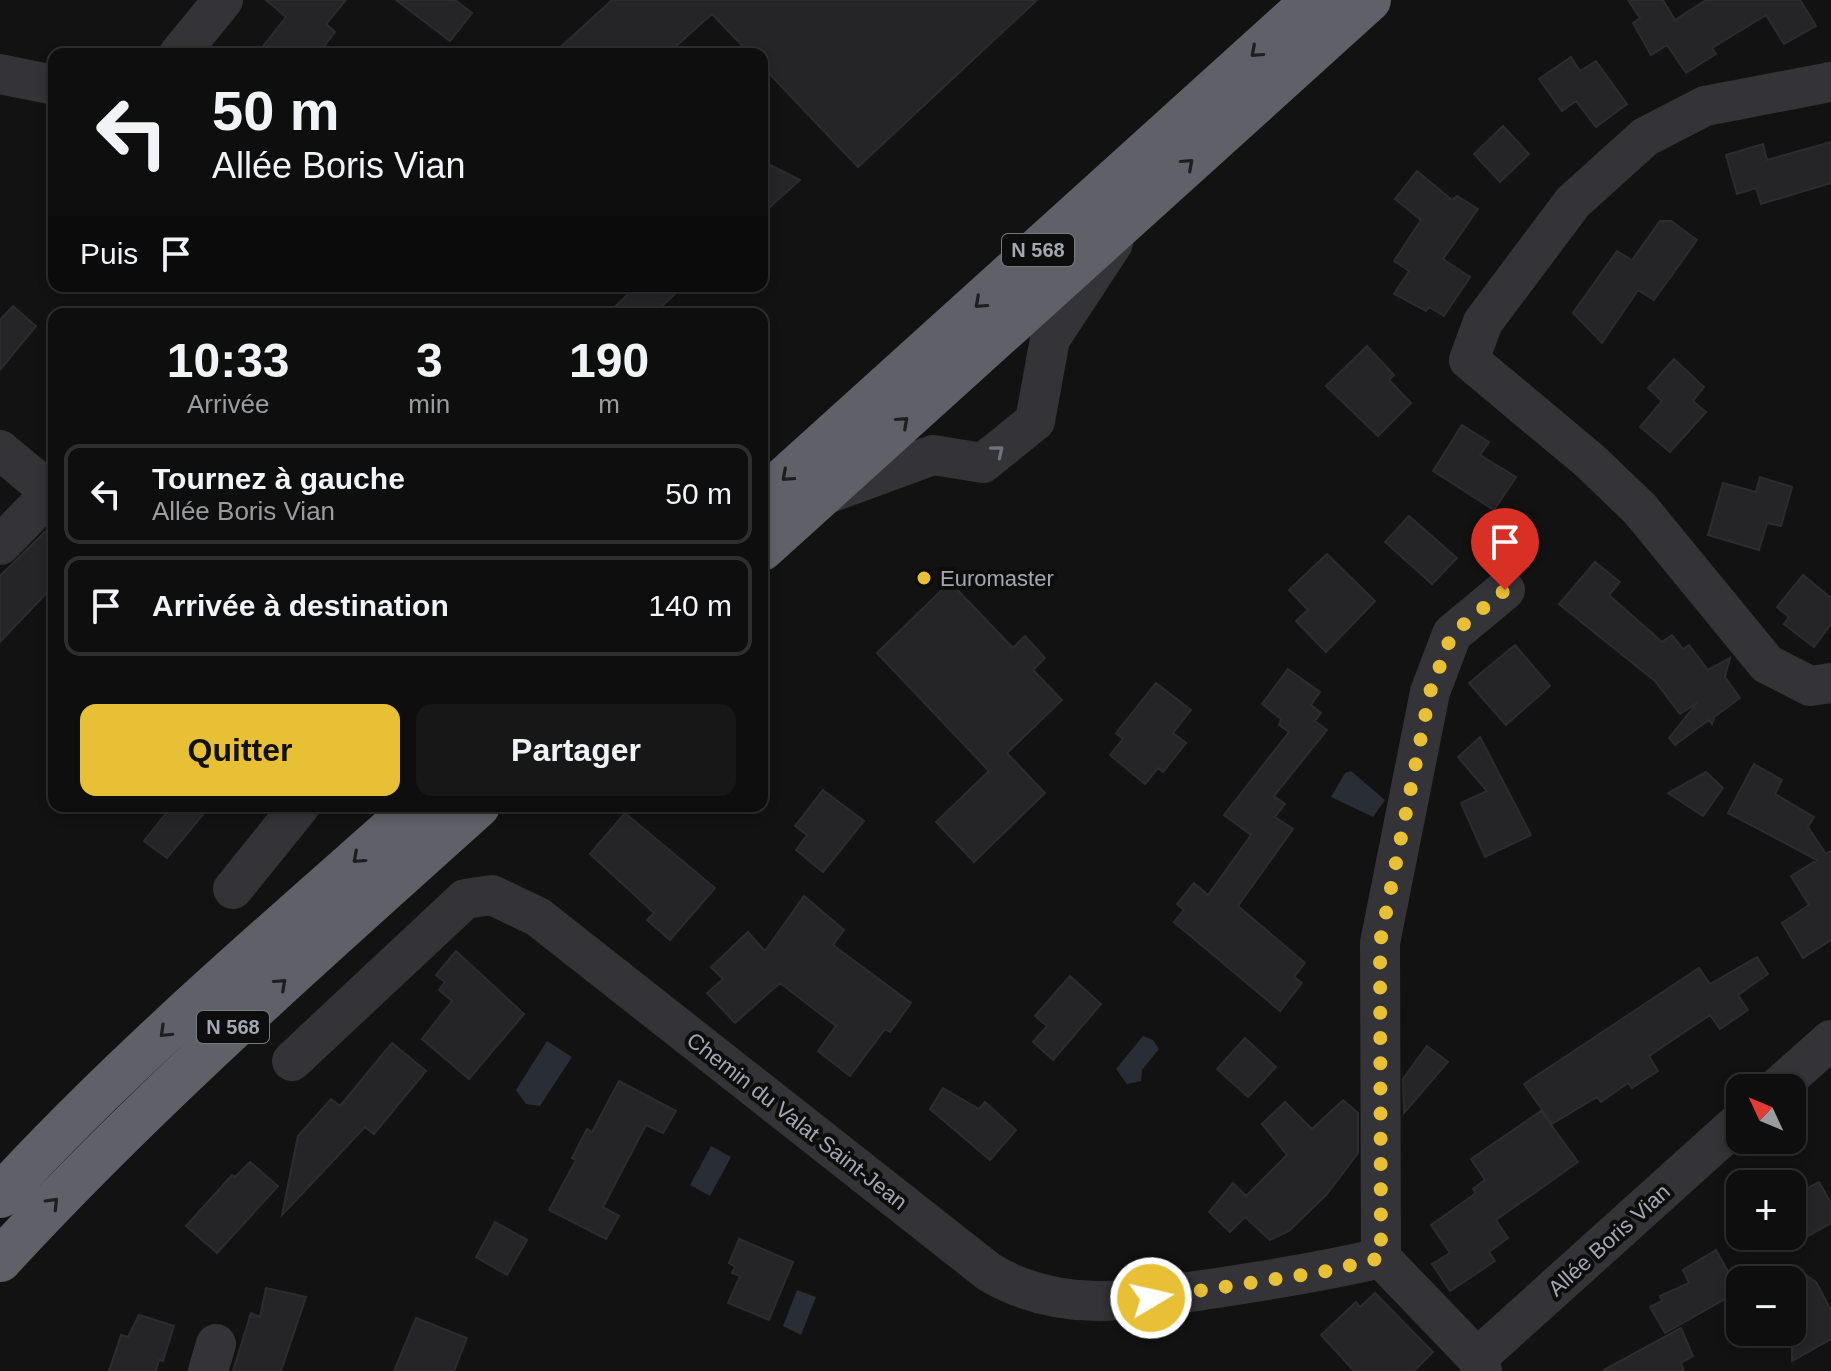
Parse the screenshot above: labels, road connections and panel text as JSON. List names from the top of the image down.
{
  "streets": {
    "highway": ["N 568"],
    "street": ["Chemin du Valat Saint-Jean", "Allée Boris Vian"]
  },
  "crossings": [
    ["Chemin du Valat Saint-Jean", "Allée Boris Vian"]
  ],
  "places": ["Euromaster"],
  "north": "top left",
  "page": {
    "turn": ["50 m", "Allée Boris Vian"],
    "then": "Puis",
    "eta": [
      "10:33",
      "Arrivée",
      "3",
      "min",
      "190",
      "m"
    ],
    "list": [
      {
        "name": "Tournez à gauche",
        "note": "Allée Boris Vian",
        "value": "50 m"
      },
      {
        "name": "Arrivée à destination",
        "value": "140 m"
      }
    ],
    "buttons": ["Quitter", "Partager"],
    "map_buttons": ["+", "−"]
  }
}
